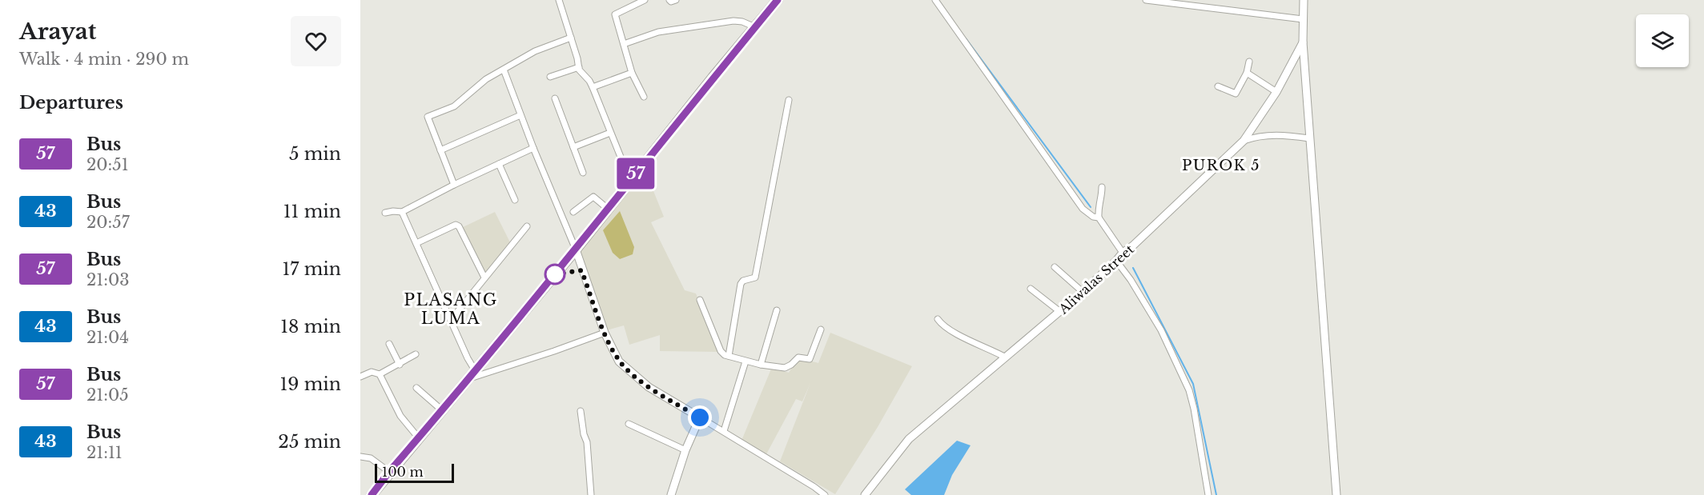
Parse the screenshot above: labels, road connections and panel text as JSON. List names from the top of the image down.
{
  "streets": {
    "street": ["Aliwalas Street"]
  },
  "districts": ["PUROK 5", "PLASANG LUMA"],
  "lines": ["bus line 57"],
  "scale_bar": "100 m",
  "page": {
    "heading": [
      ["Arayat", "Walk · 4 min · 290 m"],
      "Departures"
    ],
    "on_map": "57",
    "list": [
      {
        "mark": "57",
        "name": "Bus",
        "note": "20:51",
        "value": "5 min"
      },
      {
        "mark": "43",
        "name": "Bus",
        "note": "20:57",
        "value": "11 min"
      },
      {
        "mark": "57",
        "name": "Bus",
        "note": "21:03",
        "value": "17 min"
      },
      {
        "mark": "43",
        "name": "Bus",
        "note": "21:04",
        "value": "18 min"
      },
      {
        "mark": "57",
        "name": "Bus",
        "note": "21:05",
        "value": "19 min"
      },
      {
        "mark": "43",
        "name": "Bus",
        "note": "21:11",
        "value": "25 min"
      }
    ],
    "scale": "100 m"
  }
}
